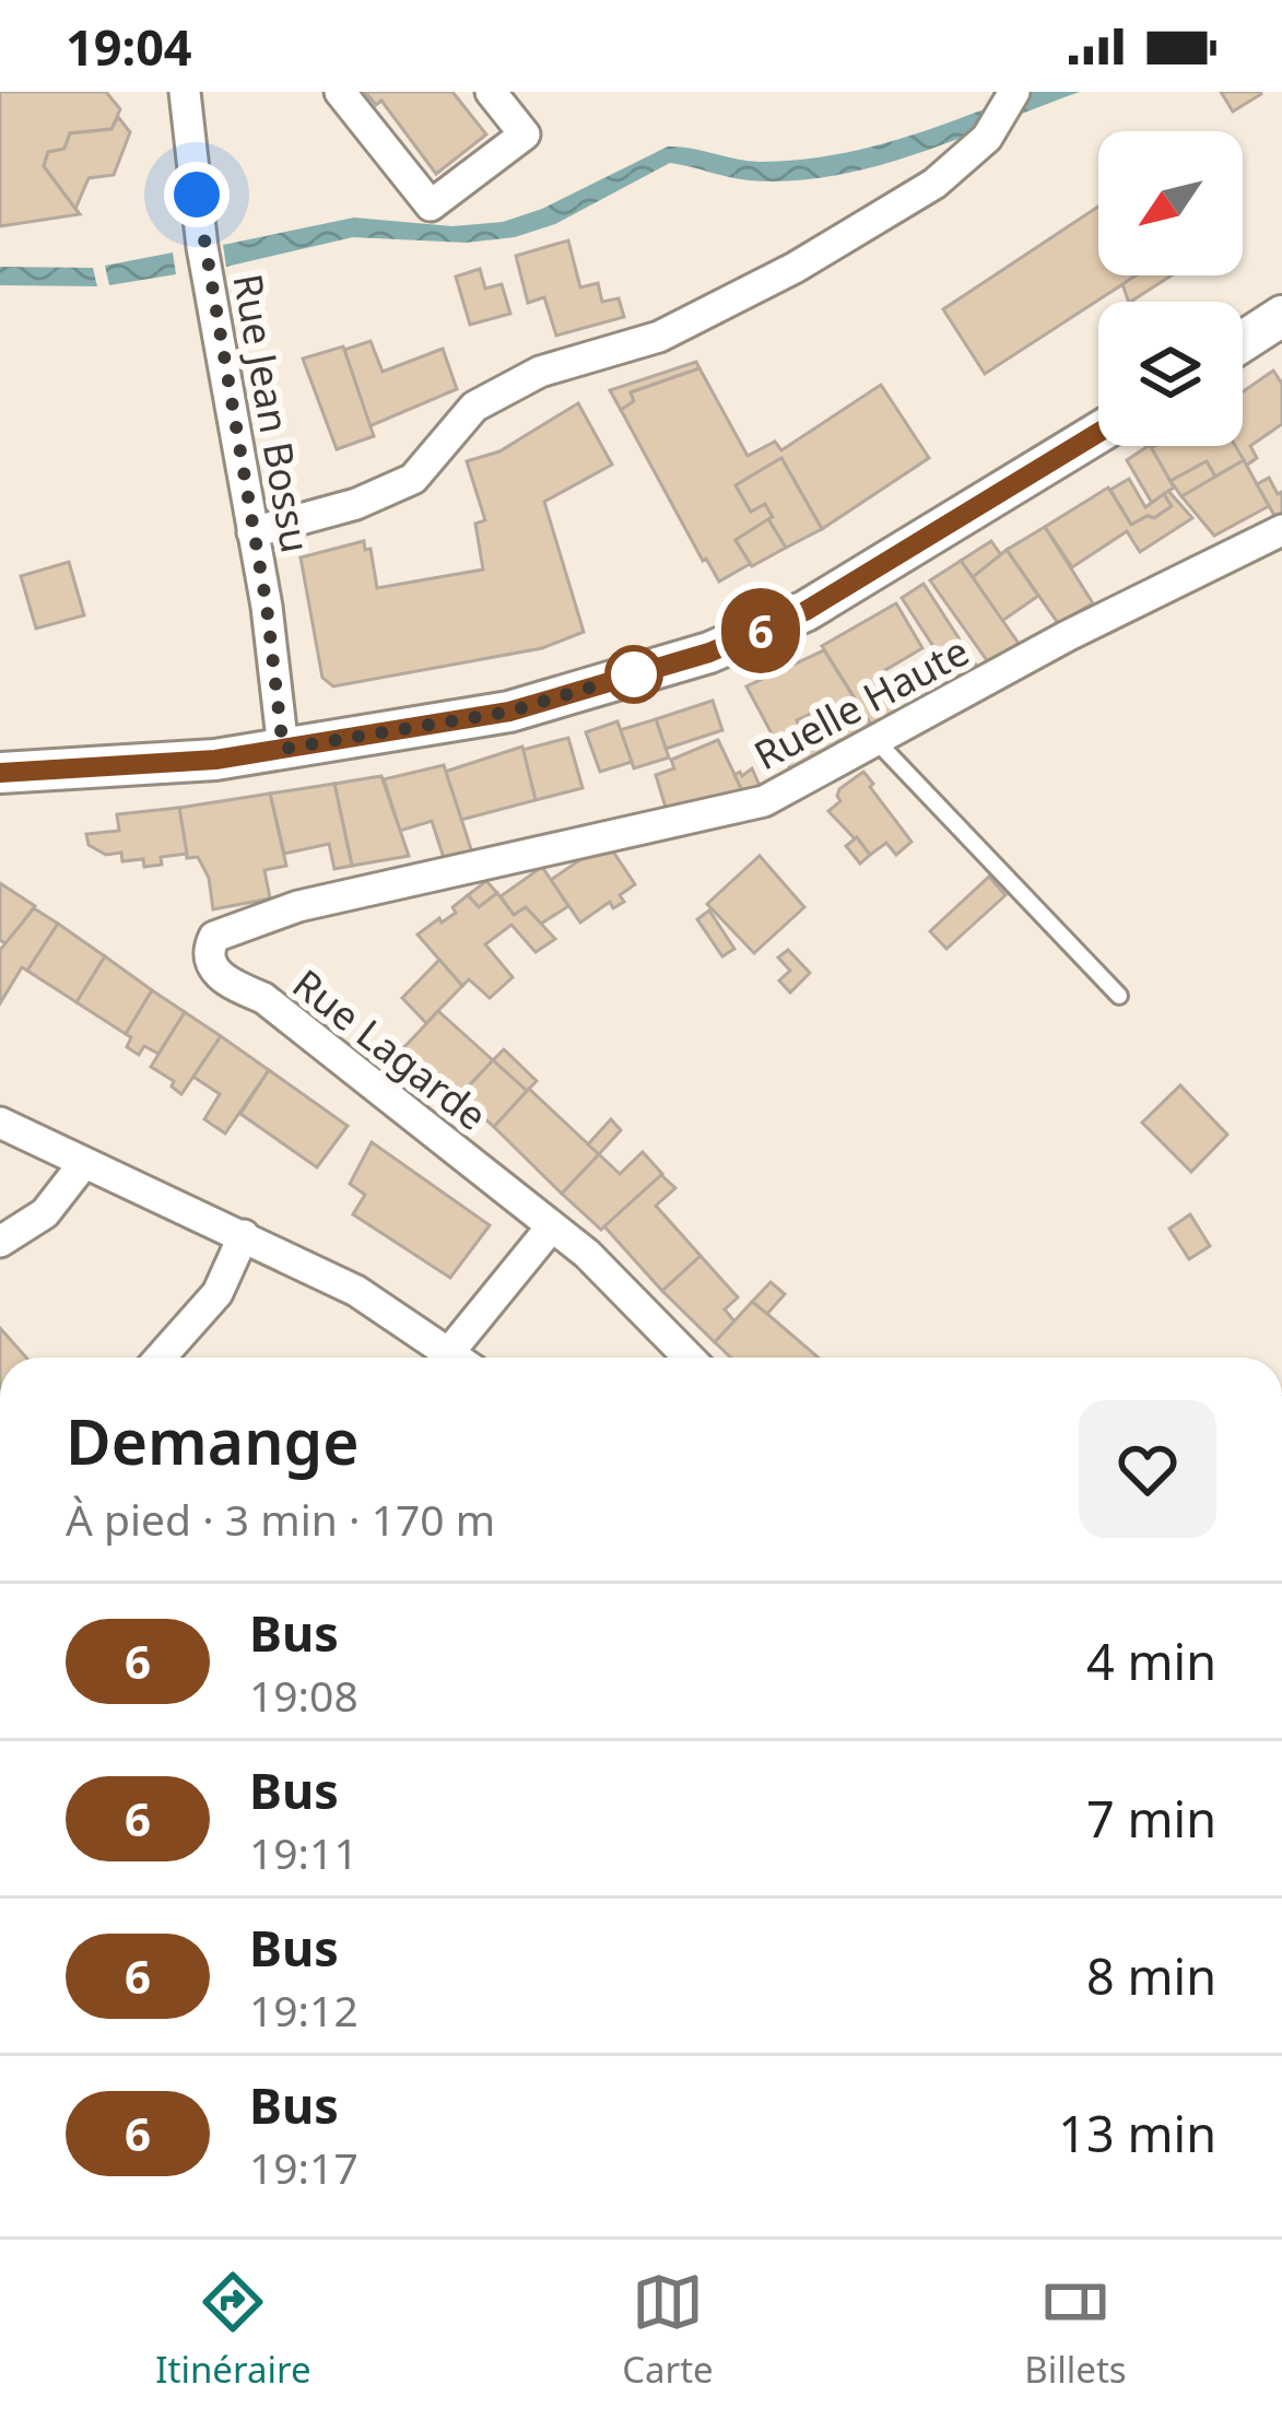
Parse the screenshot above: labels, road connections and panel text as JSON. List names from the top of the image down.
{
  "streets": {
    "street": ["Rue Jean Bossu", "Ruelle Haute", "Rue Lagarde"]
  },
  "crossings": [
    ["Ruelle Haute", "Rue Lagarde"]
  ],
  "lines": ["bus line 6"],
  "north": "bottom left",
  "page": {
    "status": "19:04",
    "on_map": "6",
    "heading": ["Demange", "À pied · 3 min · 170 m"],
    "list": [
      {
        "mark": "6",
        "name": "Bus",
        "note": "19:08",
        "value": "4 min"
      },
      {
        "mark": "6",
        "name": "Bus",
        "note": "19:11",
        "value": "7 min"
      },
      {
        "mark": "6",
        "name": "Bus",
        "note": "19:12",
        "value": "8 min"
      },
      {
        "mark": "6",
        "name": "Bus",
        "note": "19:17",
        "value": "13 min"
      }
    ],
    "tabs": ["Itinéraire", "Carte", "Billets"]
  }
}
